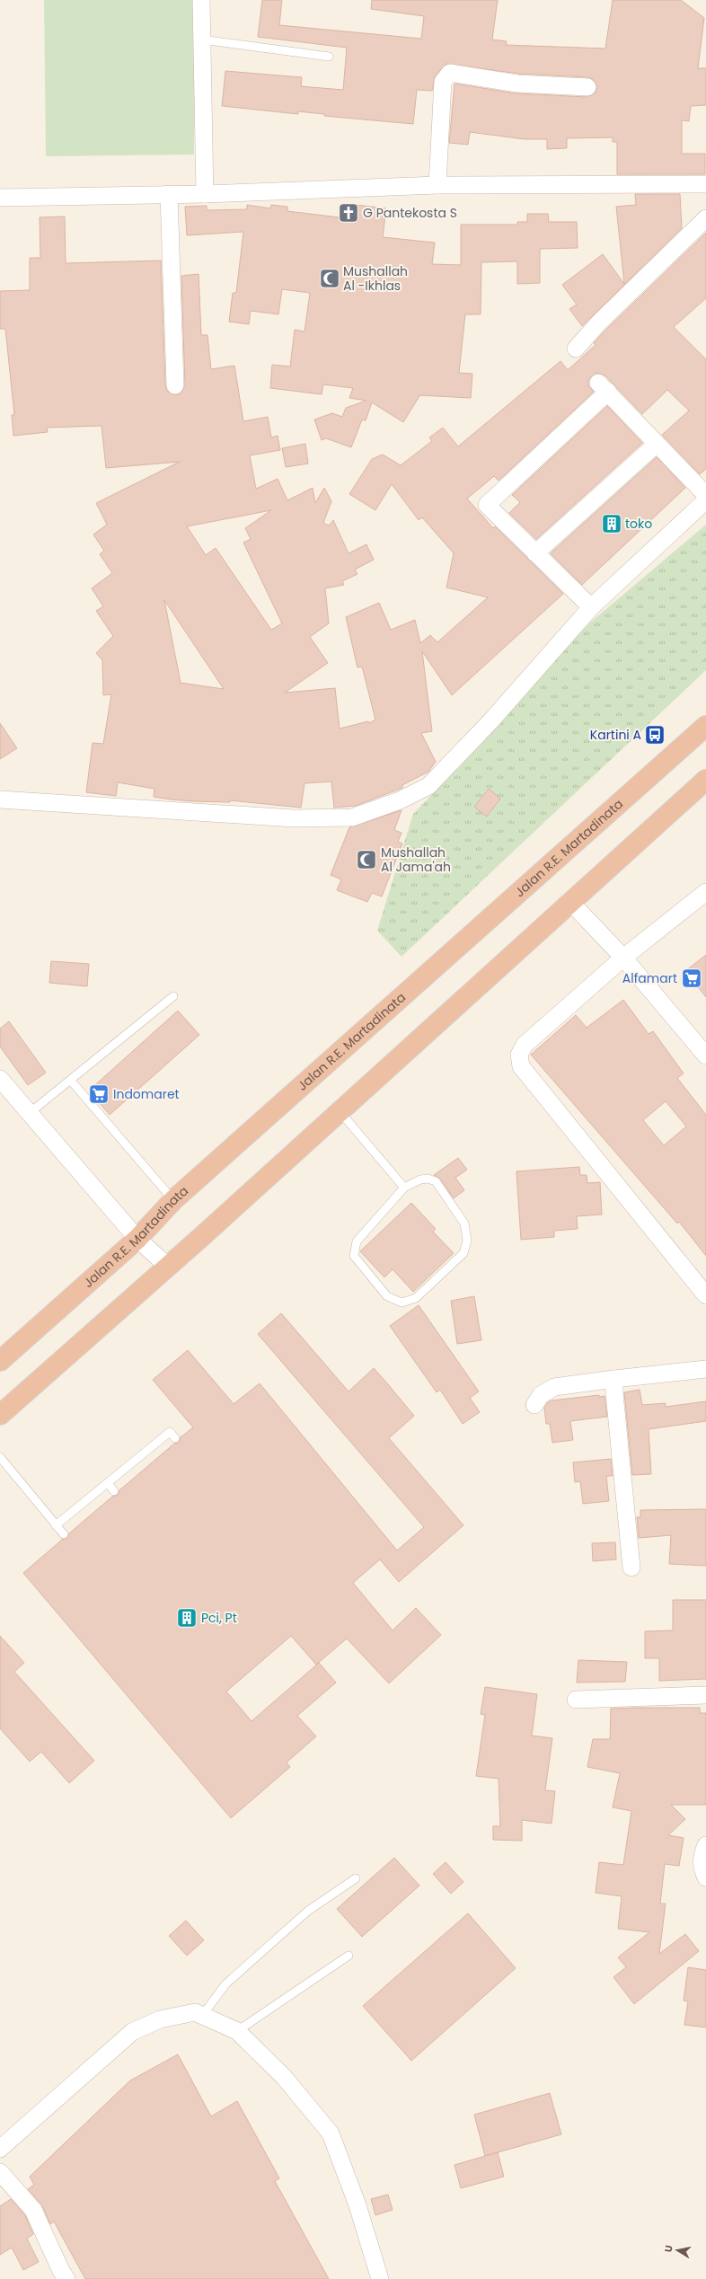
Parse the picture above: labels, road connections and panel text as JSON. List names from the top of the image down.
{
  "streets": {
    "highway": ["Jalan R.E. Martadinata"]
  },
  "places": {
    "church": ["G Pantekosta S"],
    "mosque": ["Mushallah Al -Ikhlas", "Mushallah Al Jama'ah"],
    "building": ["toko", "Pci, Pt"],
    "bus stop": ["Kartini A"],
    "supermarket": ["Alfamart", "Indomaret"]
  },
  "north": "left"
}
